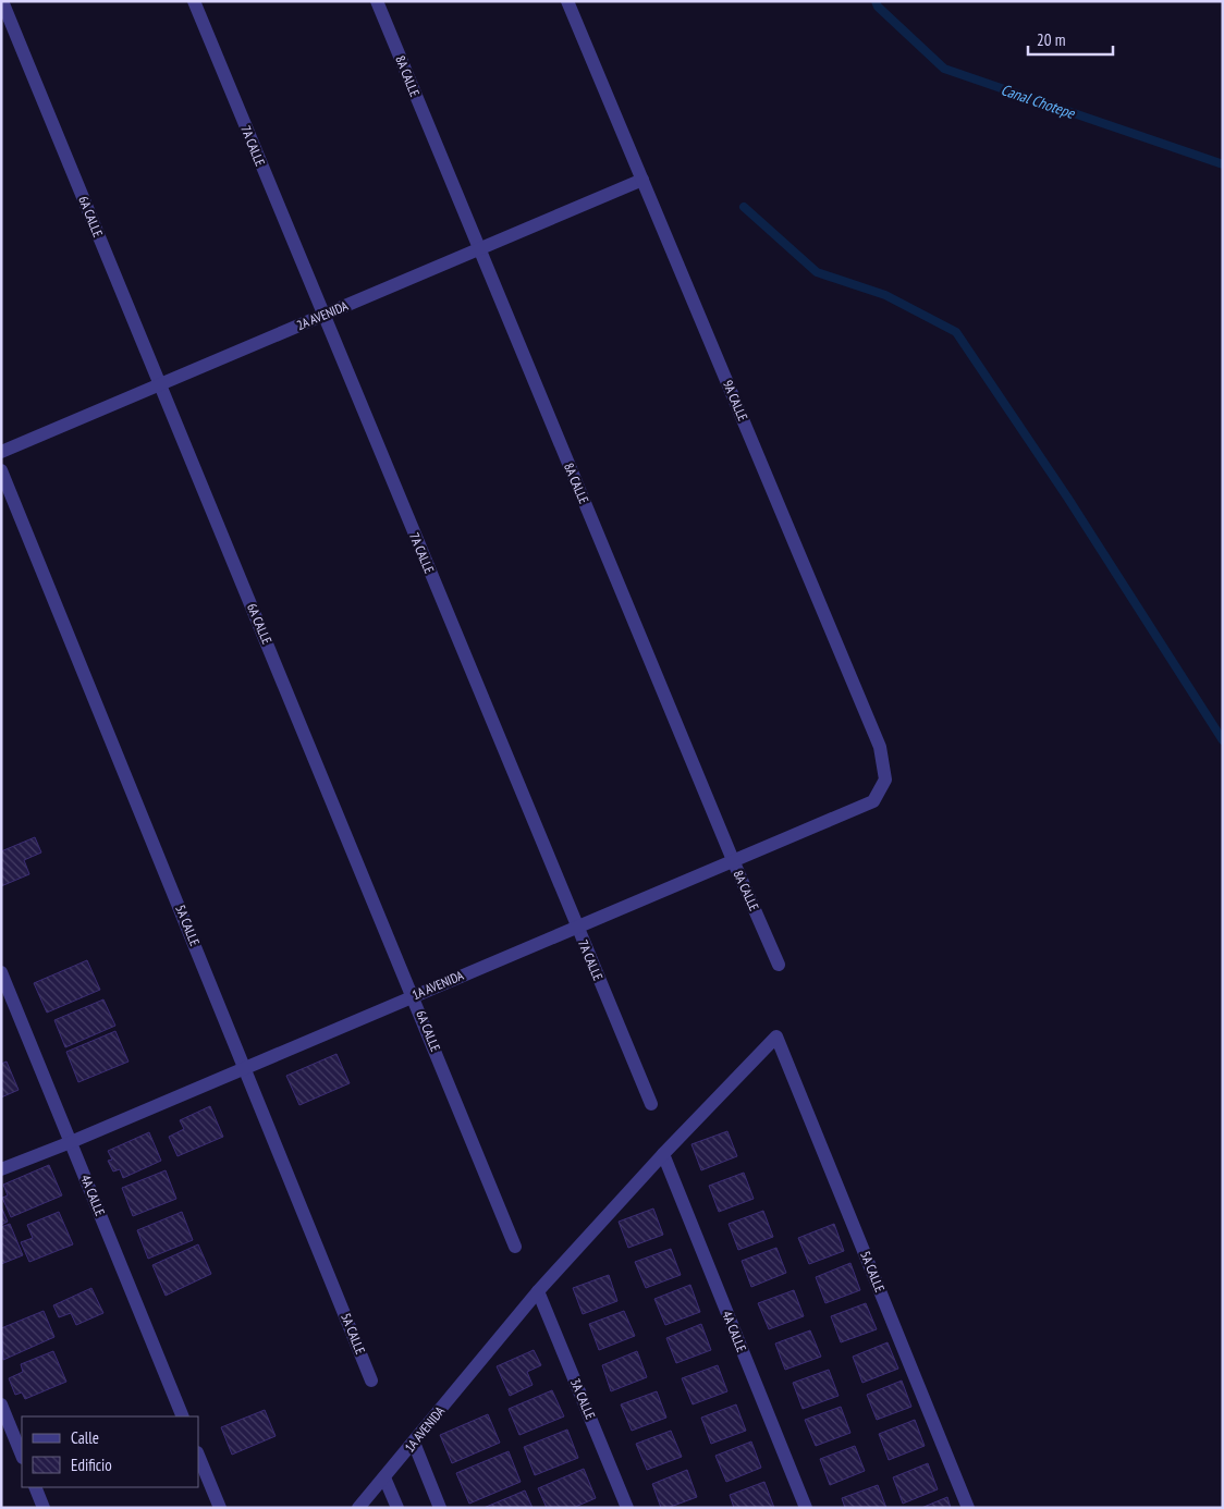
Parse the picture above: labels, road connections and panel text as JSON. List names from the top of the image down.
{
  "streets": {
    "street": [
      "8A CALLE",
      "7A CALLE",
      "6A CALLE",
      "2A AVENIDA",
      "9A CALLE",
      "5A CALLE",
      "1A AVENIDA",
      "4A CALLE",
      "3A CALLE"
    ]
  },
  "crossings": [
    ["8A CALLE", "2A AVENIDA"],
    ["8A CALLE", "1A AVENIDA"],
    ["7A CALLE", "2A AVENIDA"],
    ["7A CALLE", "1A AVENIDA"],
    ["6A CALLE", "2A AVENIDA"],
    ["6A CALLE", "1A AVENIDA"],
    ["2A AVENIDA", "9A CALLE"],
    ["9A CALLE", "1A AVENIDA"],
    ["5A CALLE", "1A AVENIDA"],
    ["1A AVENIDA", "4A CALLE"],
    ["1A AVENIDA", "3A CALLE"]
  ],
  "water": ["Canal Chotepe"],
  "legend": ["Calle", "Edificio"],
  "scale_bar": "20 m"
}
